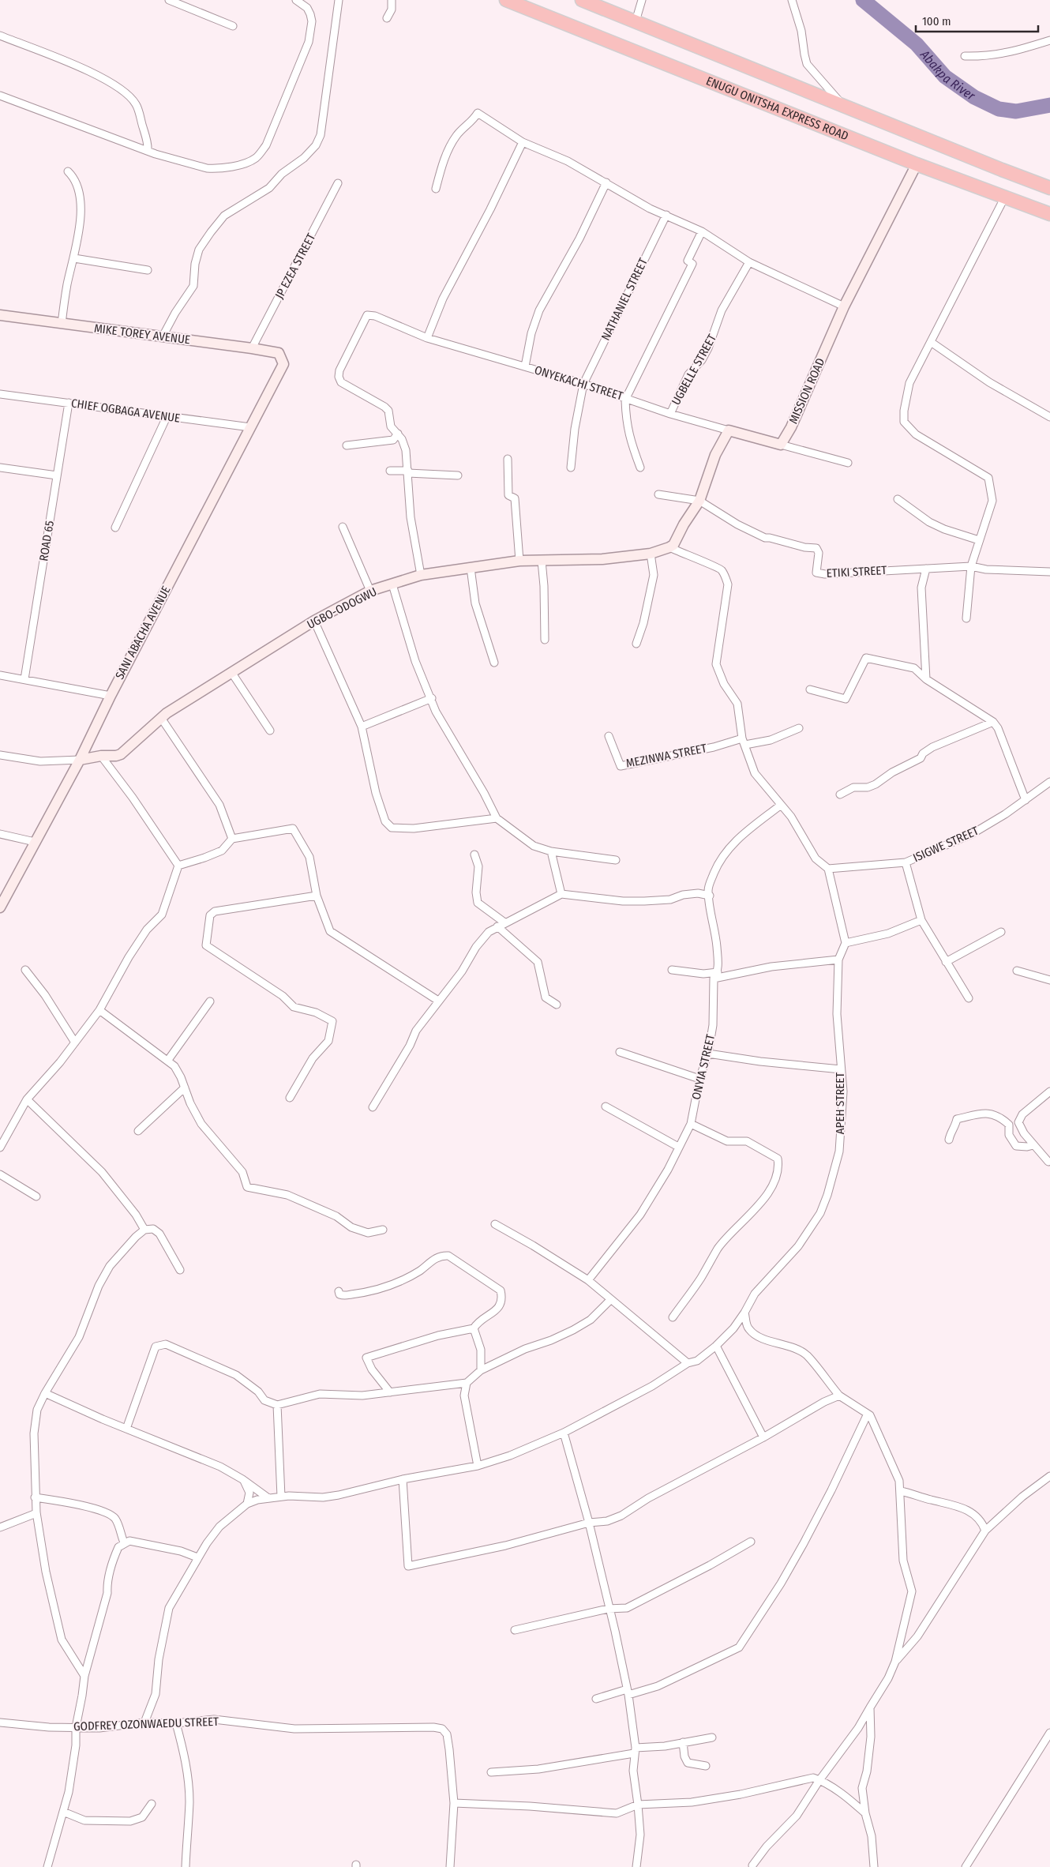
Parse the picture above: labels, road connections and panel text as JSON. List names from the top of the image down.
{
  "streets": {
    "highway": ["ENUGU ONITSHA EXPRESS ROAD"],
    "street": [
      "JP EZEA STREET",
      "NATHANIEL STREET",
      "MIKE TOREY AVENUE",
      "UGBELLE STREET",
      "ONYEKACHI STREET",
      "MISSION ROAD",
      "CHIEF OGBAGA AVENUE",
      "ROAD 65",
      "ETIKI STREET",
      "UGBO-ODOGWU",
      "SANI ABACHA AVENUE",
      "MEZINWA STREET",
      "ISIGWE STREET",
      "ONYIA STREET",
      "APEH STREET",
      "GODFREY OZONWAEDU STREET"
    ]
  },
  "crossings": [
    ["ENUGU ONITSHA EXPRESS ROAD", "MISSION ROAD"],
    ["JP EZEA STREET", "MIKE TOREY AVENUE"],
    ["NATHANIEL STREET", "ONYEKACHI STREET"],
    ["MIKE TOREY AVENUE", "SANI ABACHA AVENUE"],
    ["UGBELLE STREET", "ONYEKACHI STREET"],
    ["CHIEF OGBAGA AVENUE", "ROAD 65"],
    ["CHIEF OGBAGA AVENUE", "SANI ABACHA AVENUE"],
    ["UGBO-ODOGWU", "SANI ABACHA AVENUE"]
  ],
  "water": ["Abakpa River"],
  "scale_bar": "100 m"
}
